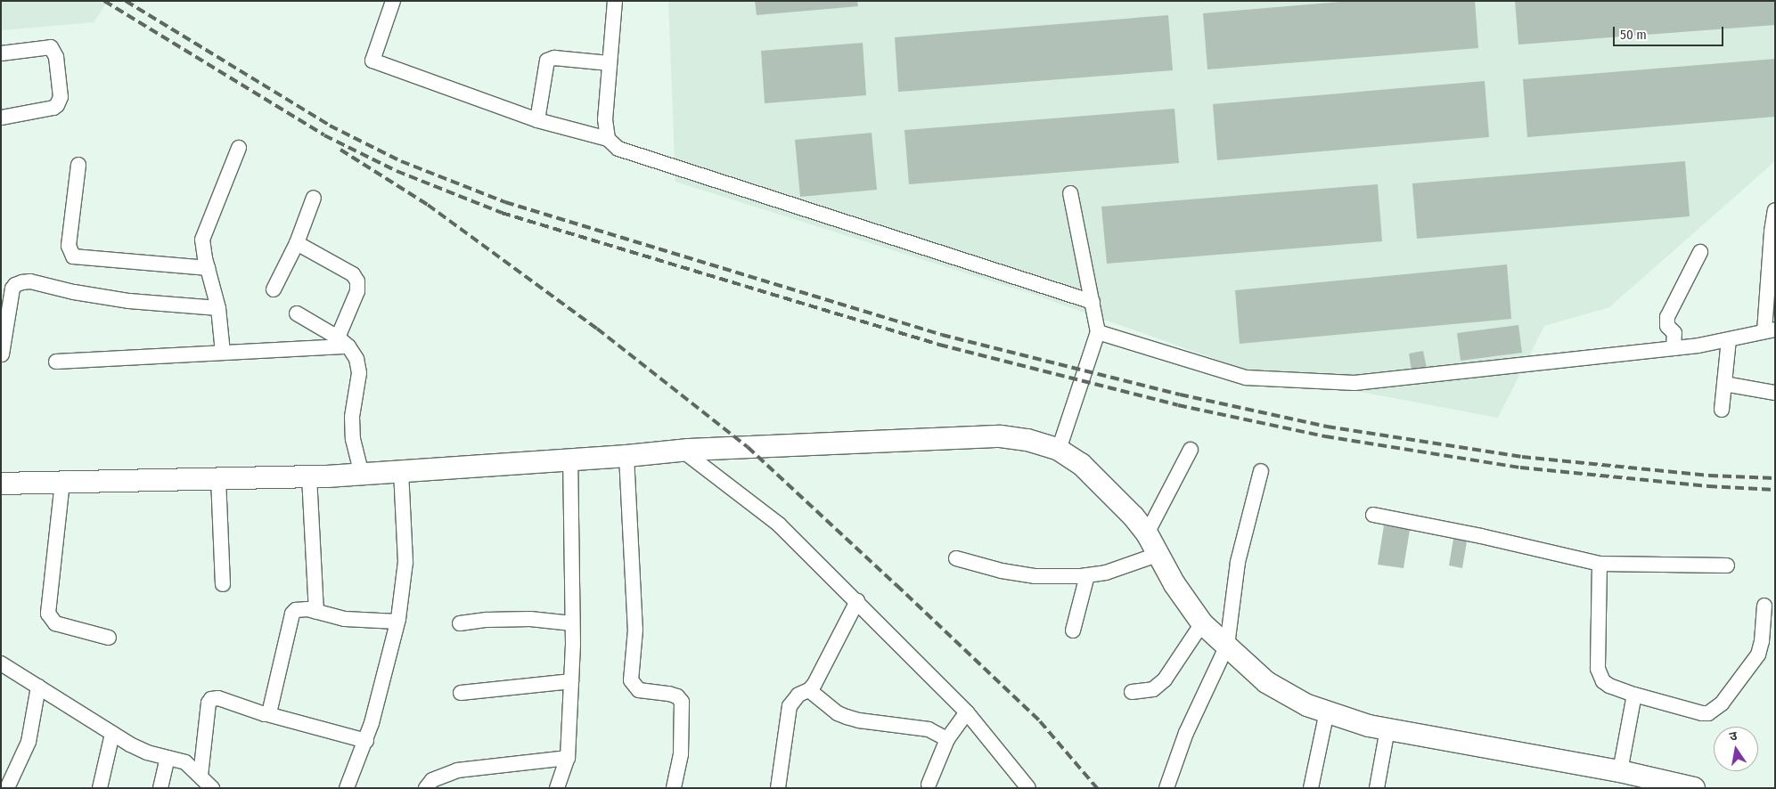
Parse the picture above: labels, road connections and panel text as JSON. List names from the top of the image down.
{
  "scale_bar": "50 m",
  "north": "top"
}
